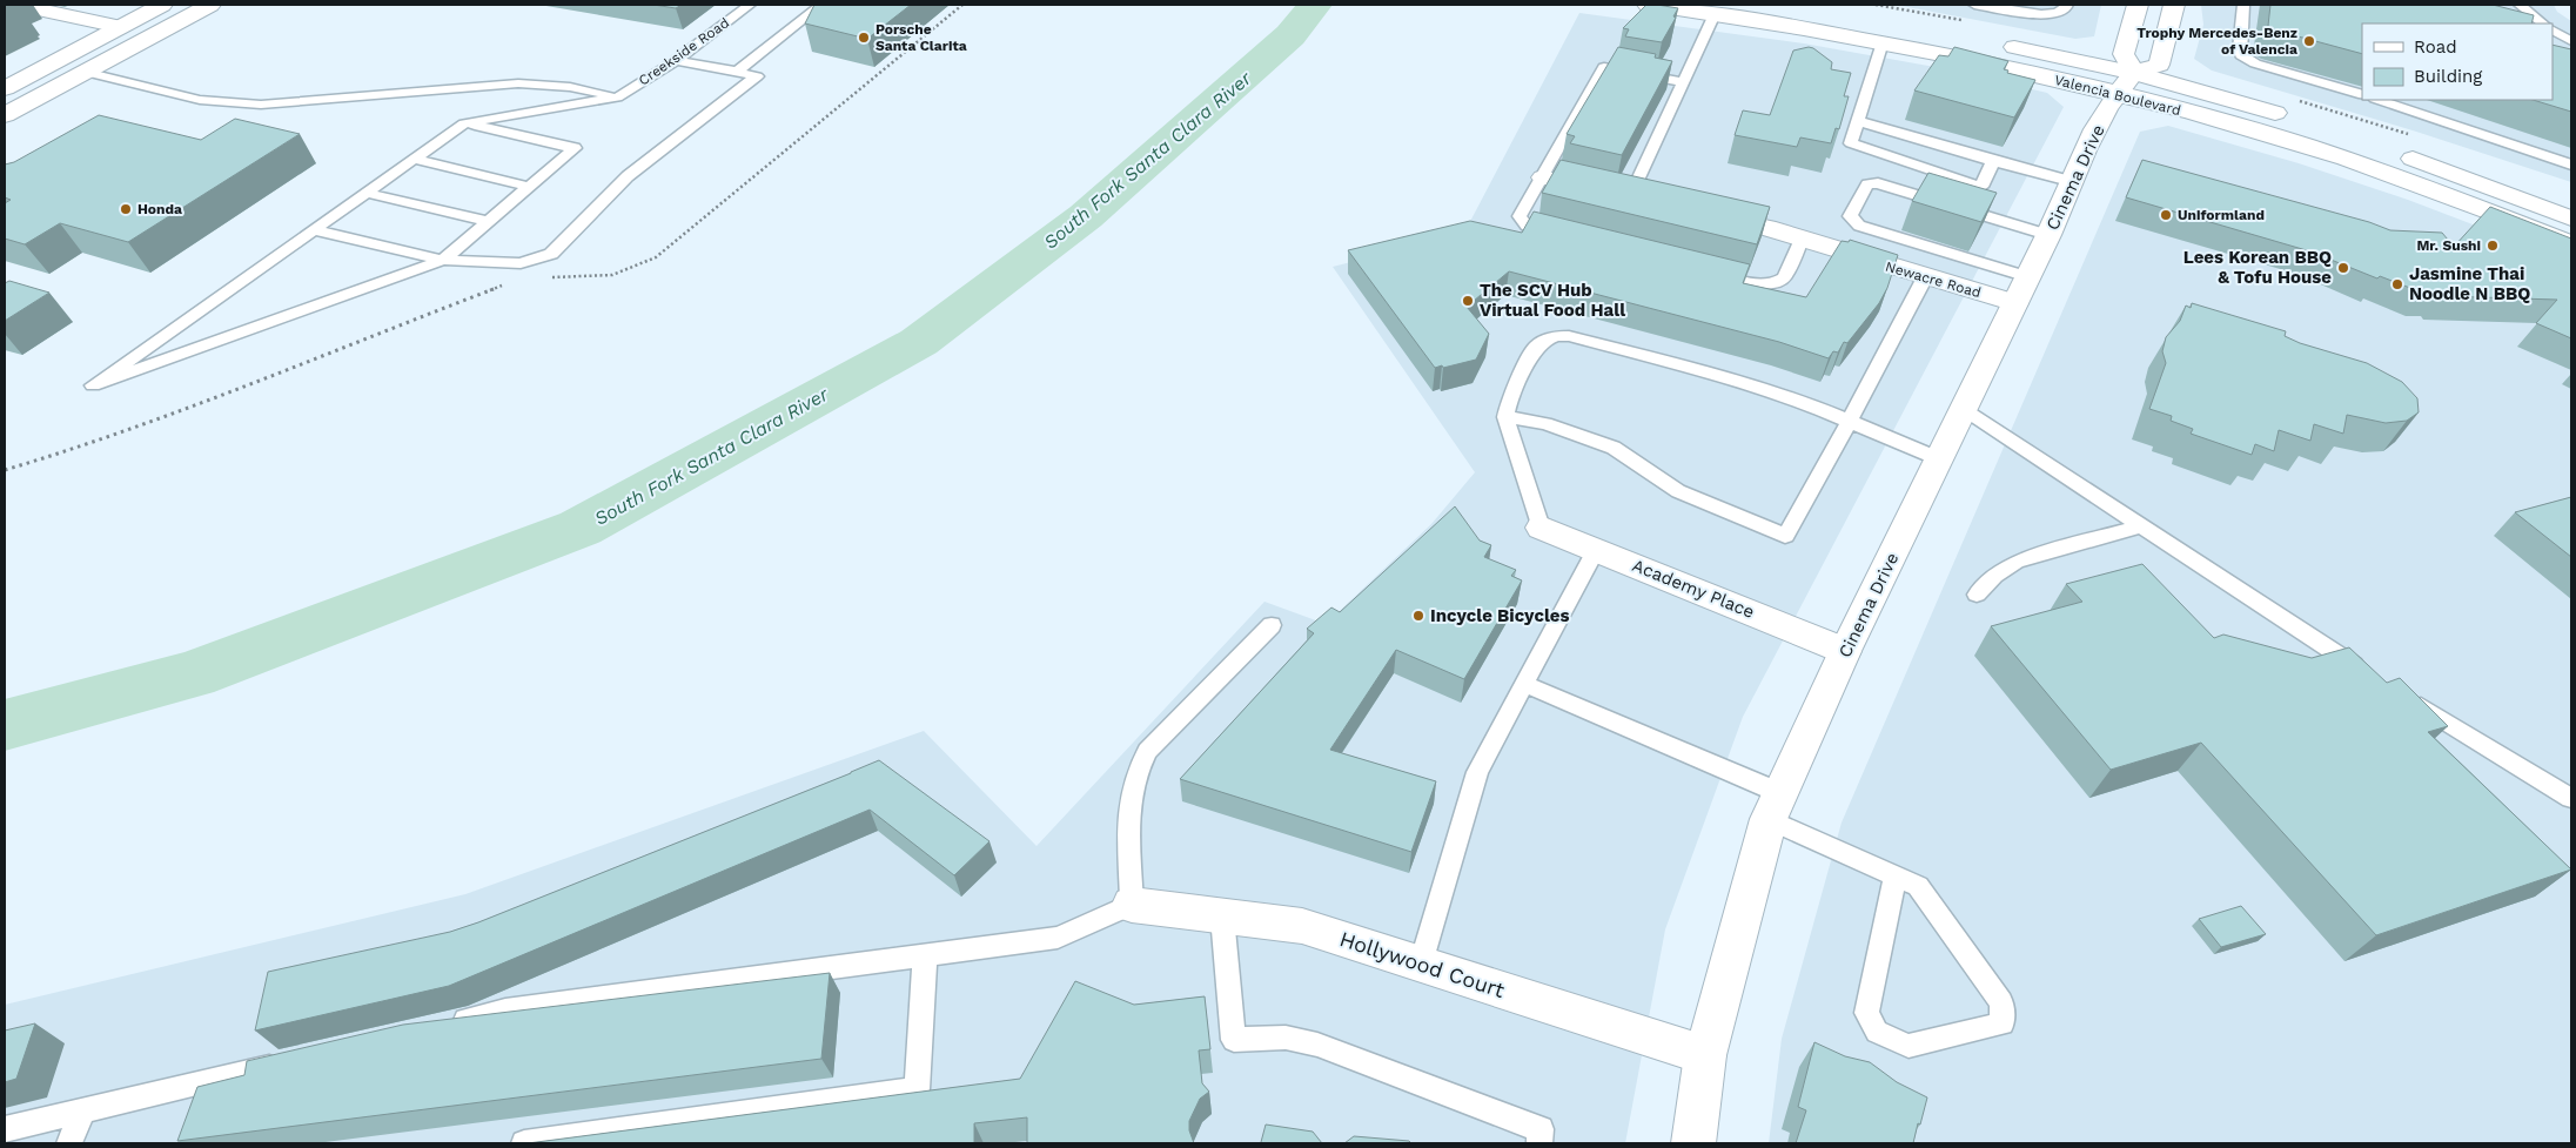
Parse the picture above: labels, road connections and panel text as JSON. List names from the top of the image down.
{
  "streets": {
    "street": [
      "Valencia Boulevard",
      "Cinema Drive",
      "Newacre Road",
      "Academy Place",
      "Hollywood Court"
    ],
    "lane": ["Creekside Road"]
  },
  "crossings": [
    ["Valencia Boulevard", "Cinema Drive"],
    ["Cinema Drive", "Newacre Road"],
    ["Cinema Drive", "Academy Place"],
    ["Cinema Drive", "Hollywood Court"]
  ],
  "water": ["South Fork Santa Clara River"],
  "places": [
    "Porsche Santa Clarita",
    "Trophy Mercedes-Benz of Valencia",
    "Honda",
    "Uniformland",
    "Mr. Sushi",
    "Lees Korean BBQ & Tofu House",
    "Jasmine Thai Noodle N BBQ",
    "The SCV Hub Virtual Food Hall",
    "Incycle Bicycles"
  ],
  "legend": ["Road", "Building"]
}
